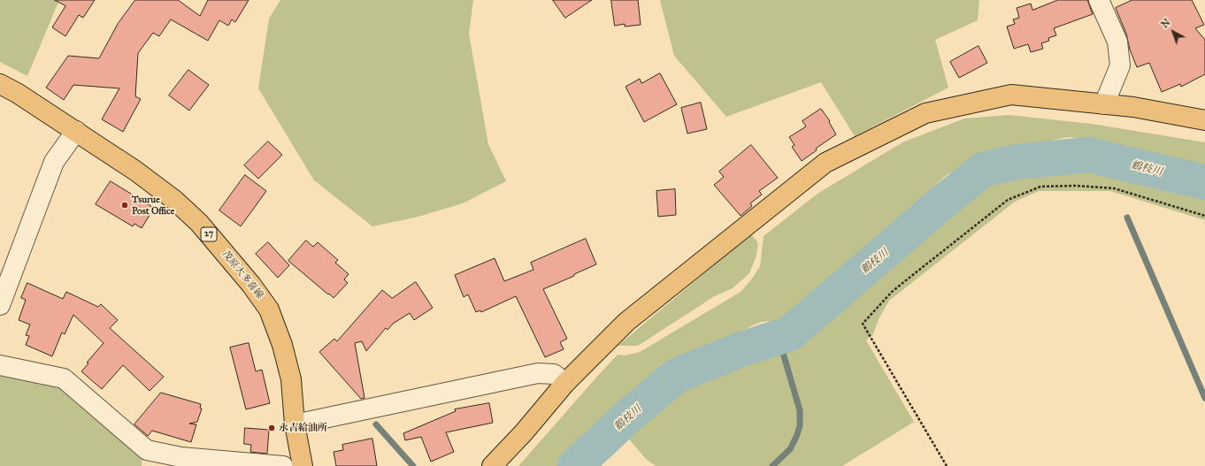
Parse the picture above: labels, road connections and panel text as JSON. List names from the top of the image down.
{
  "streets": {
    "main road": ["27", "茂原大多喜線"]
  },
  "water": ["鶴枝川"],
  "places": ["Tsurue Post Office", "永吉給油所"],
  "north": "top left"
}
